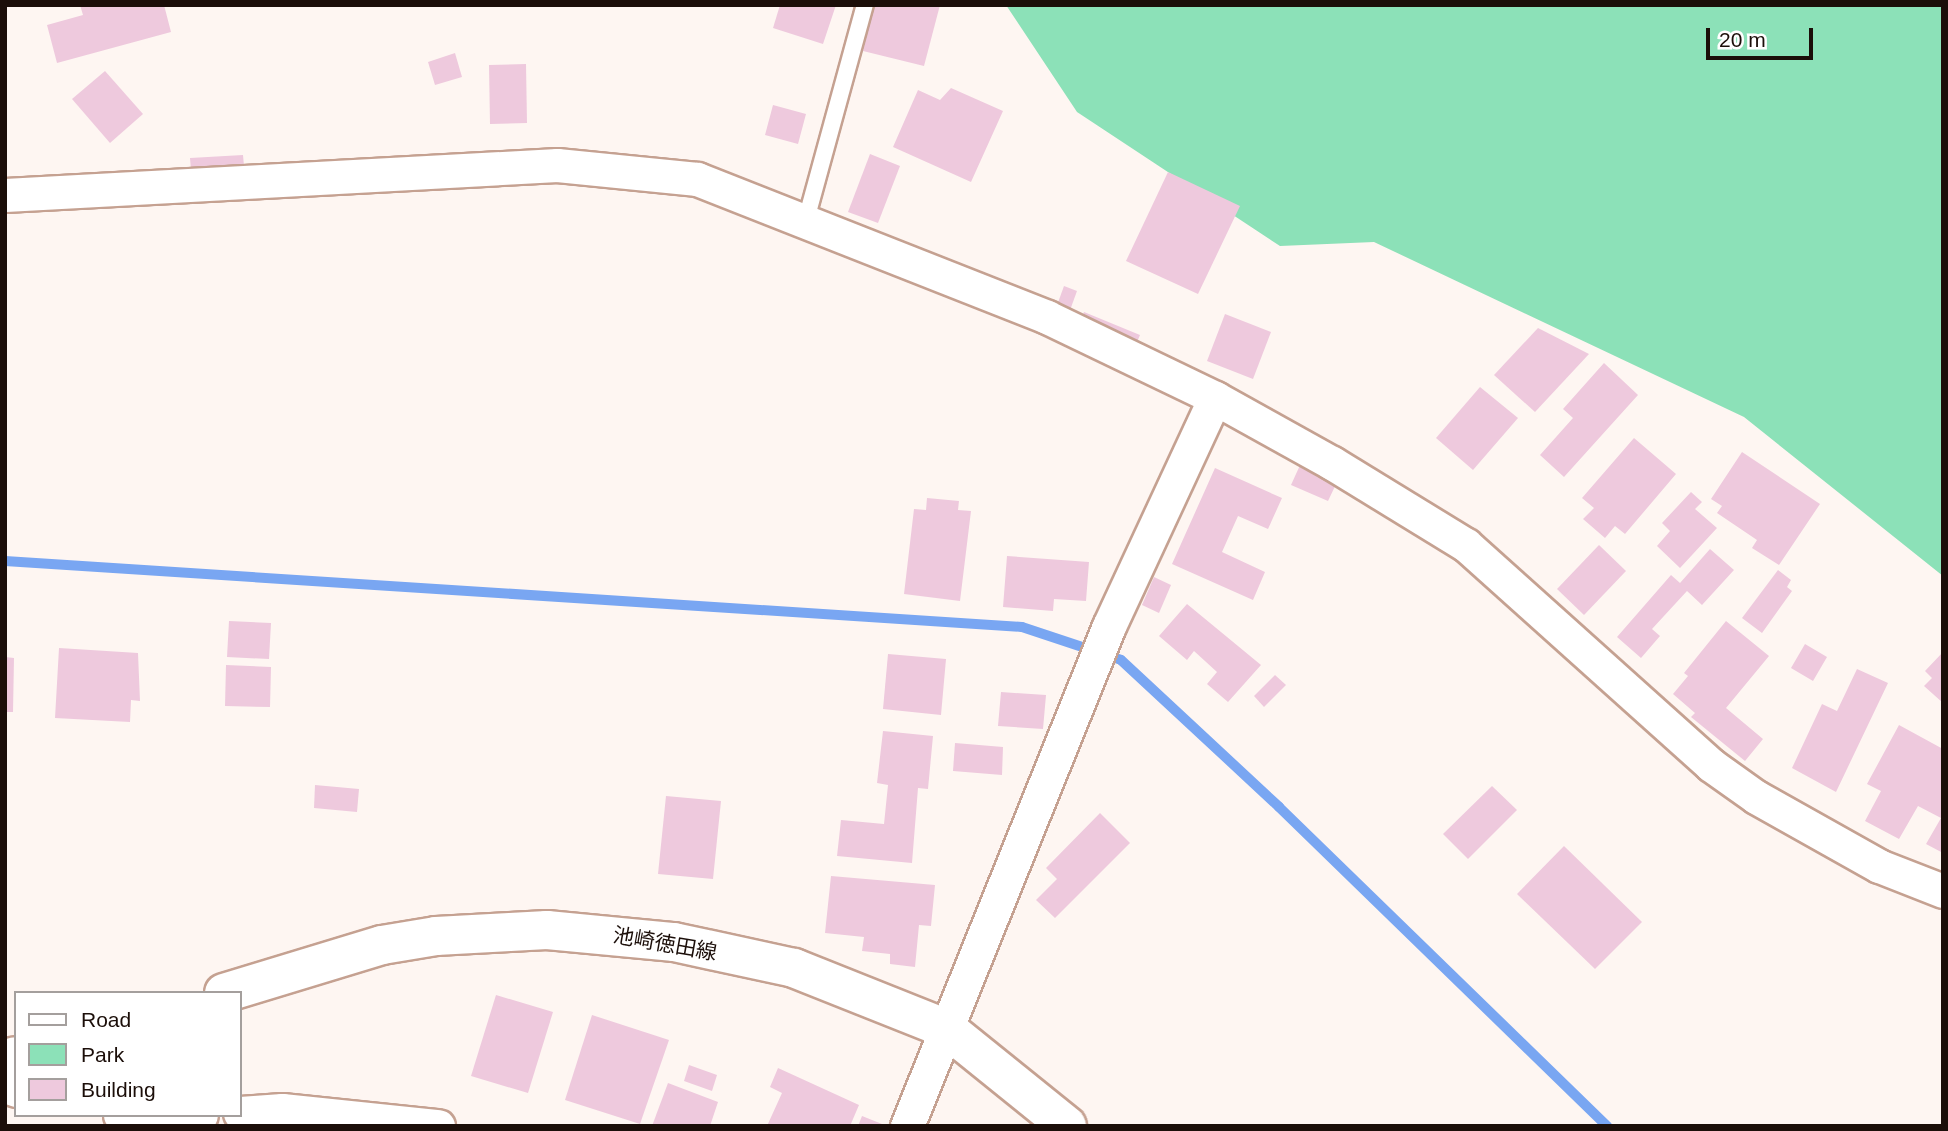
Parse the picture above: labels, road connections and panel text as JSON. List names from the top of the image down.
{
  "streets": {
    "main road": ["池崎徳田線"]
  },
  "legend": ["Road", "Park", "Building"],
  "scale_bar": "20 m"
}
